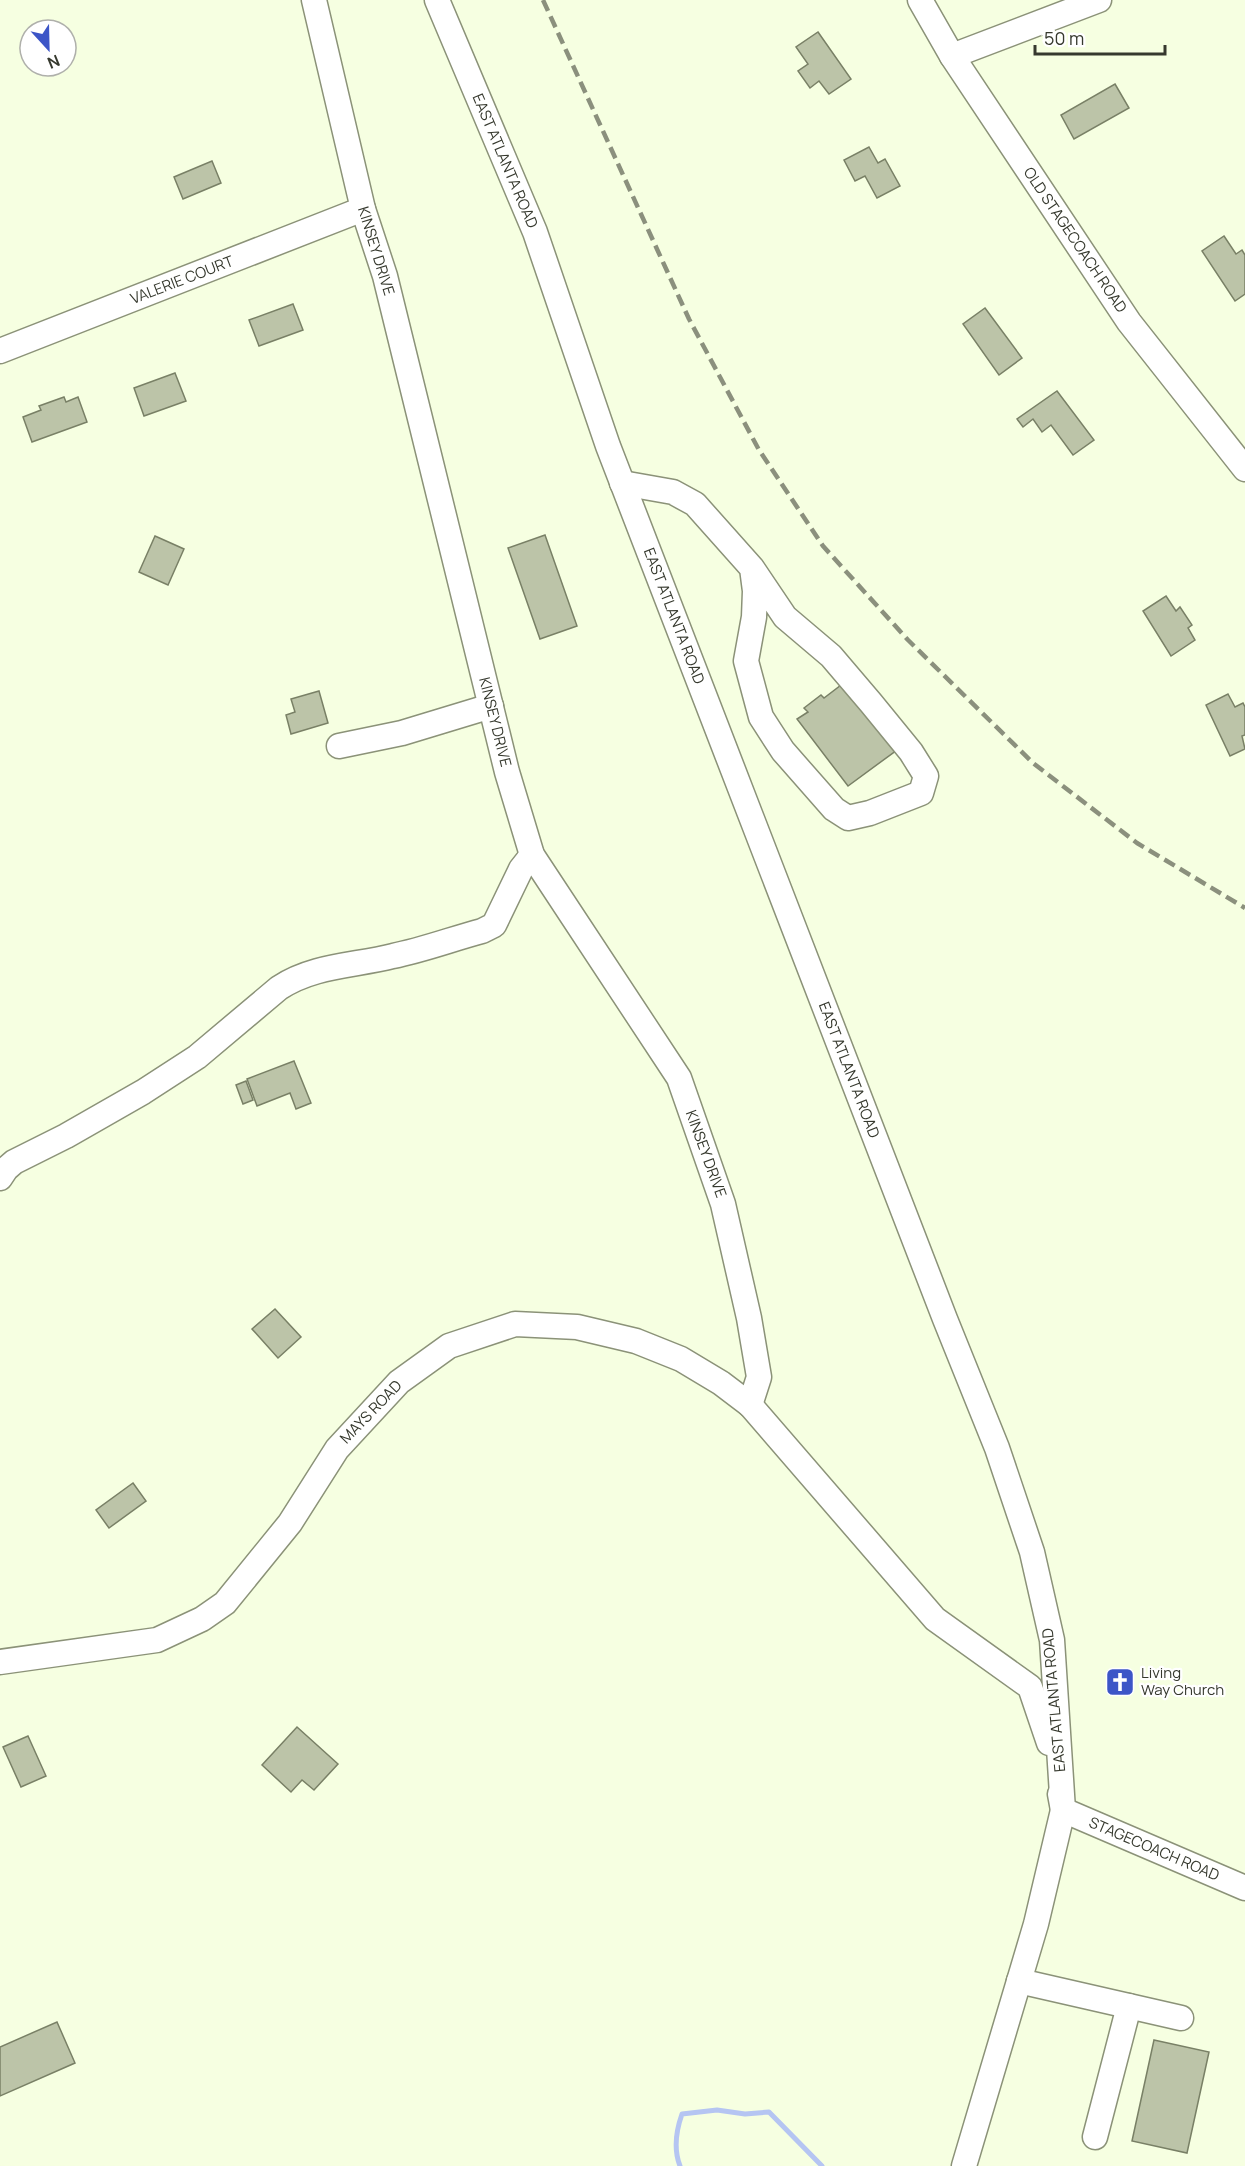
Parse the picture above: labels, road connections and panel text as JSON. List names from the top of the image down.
{
  "streets": {
    "street": [
      "EAST ATLANTA ROAD",
      "OLD STAGECOACH ROAD",
      "KINSEY DRIVE",
      "VALERIE COURT",
      "MAYS ROAD",
      "STAGECOACH ROAD"
    ]
  },
  "crossings": [
    ["EAST ATLANTA ROAD", "MAYS ROAD"],
    ["EAST ATLANTA ROAD", "STAGECOACH ROAD"],
    ["KINSEY DRIVE", "VALERIE COURT"],
    ["KINSEY DRIVE", "MAYS ROAD"],
    ["MAYS ROAD", "STAGECOACH ROAD"]
  ],
  "places": {
    "church": ["Living Way Church"]
  },
  "scale_bar": "50 m",
  "north": "bottom"
}
